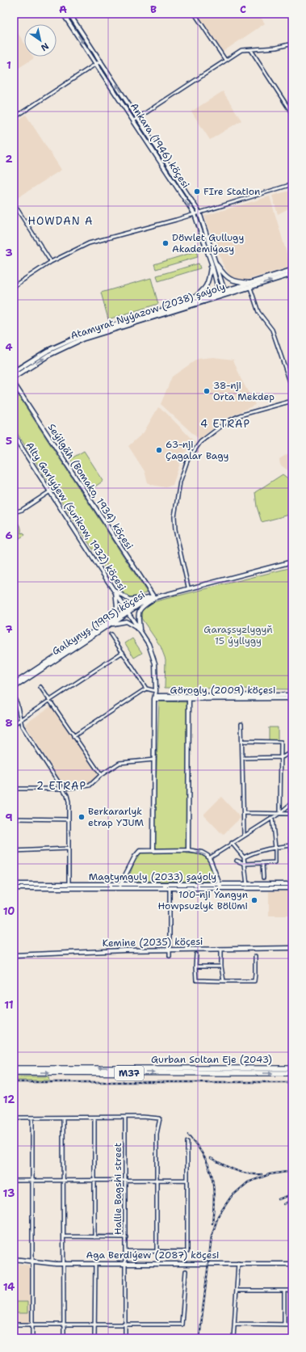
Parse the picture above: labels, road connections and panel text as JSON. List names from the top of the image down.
{
  "streets": {
    "highway": ["Gurban Soltan Eje (2043)", "M37"],
    "main road": ["Atamyrat Nyýazow (2038) şaýoly"],
    "street": [
      "Ankara (1946) köçesi",
      "Seýilgäh (Bomako, 1934) köçesi",
      "Alty Garlyýew (Surikow, 1932) köçesi",
      "Galkynyş (1995) köçesi",
      "Görogly (2009) köçesi",
      "Magtymguly (2033) şaýoly",
      "Kemine (2035) köçesi",
      "Hallie Bagshi street",
      "Aga Berdiýew (2087) köçesi"
    ]
  },
  "crossings": [
    ["Ankara (1946) köçesi", "Atamyrat Nyýazow (2038) şaýoly"],
    ["Seýilgäh (Bomako, 1934) köçesi", "Galkynyş (1995) köçesi"],
    ["Alty Garlyýew (Surikow, 1932) köçesi", "Galkynyş (1995) köçesi"],
    ["Alty Garlyýew (Surikow, 1932) köçesi", "Görogly (2009) köçesi"],
    ["Hallie Bagshi street", "Aga Berdiýew (2087) köçesi"]
  ],
  "districts": ["HOWDAN A", "4 ETRAP", "2 ETRAP"],
  "parks": ["Garaşsyzlygyň 15 ýyllygy"],
  "places": [
    "FIre Station",
    "Döwlet Gullugy Akademiýasy",
    "38-nji Orta Mekdep",
    "63-nji Çagalar Bagy",
    "Berkararlyk etrap YJUM",
    "100-nji Ýangyn Howpsuzlyk Bölümi"
  ],
  "north": "bottom right",
  "grid": {
    "columns": ["A", "B", "C"],
    "rows": [
      "1",
      "2",
      "3",
      "4",
      "5",
      "6",
      "7",
      "8",
      "9",
      "10",
      "11",
      "12",
      "13",
      "14"
    ]
  }
}
